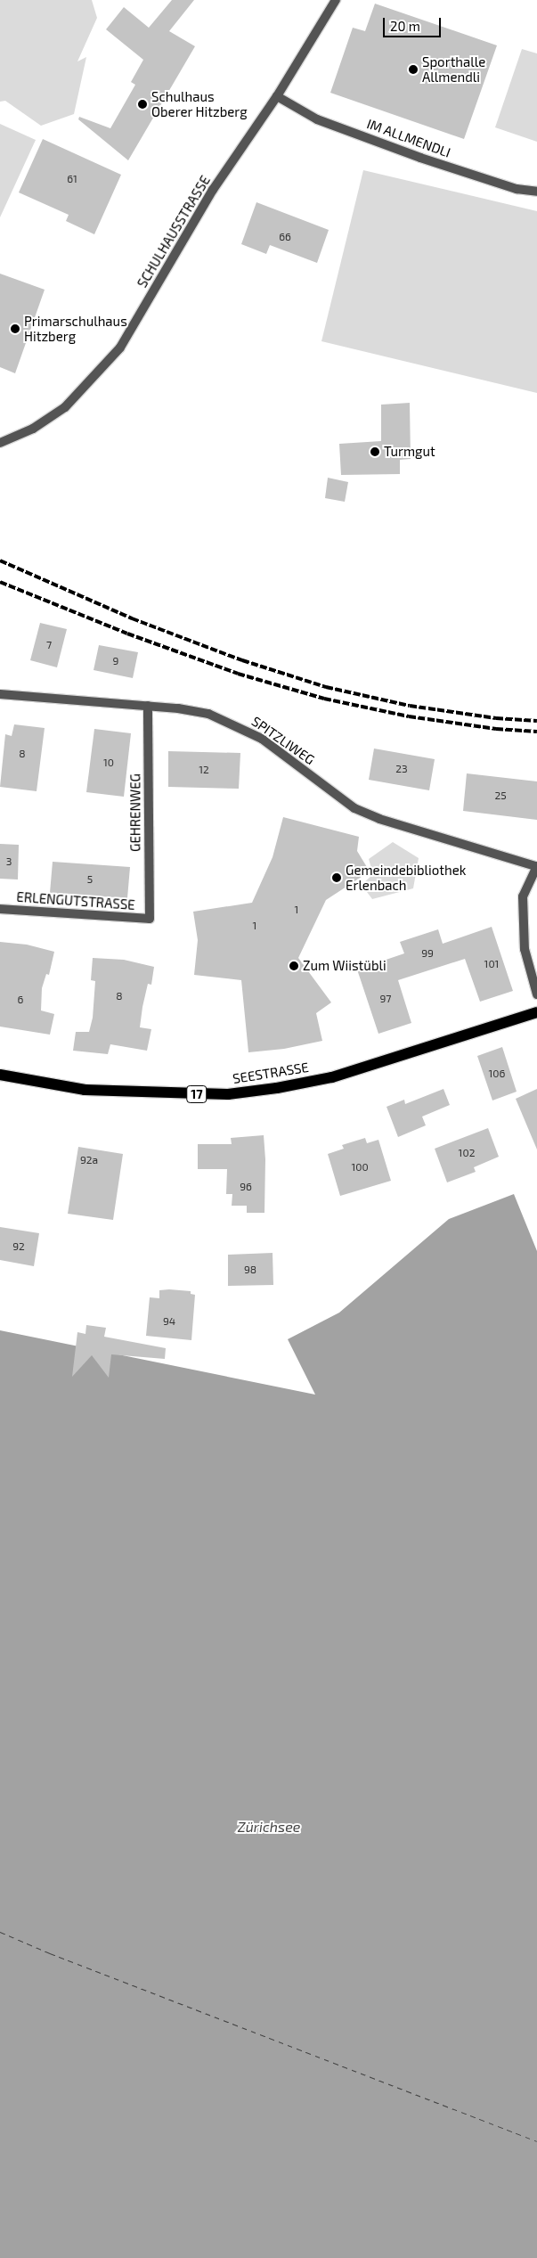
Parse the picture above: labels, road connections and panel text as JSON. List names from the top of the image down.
{
  "streets": {
    "main road": ["SEESTRASSE", "17"],
    "street": [
      "IM ALLMENDLI",
      "SCHULHAUSSTRASSE",
      "SPITZLIWEG",
      "GEHRENWEG",
      "ERLENGUTSTRASSE"
    ]
  },
  "crossings": [
    ["IM ALLMENDLI", "SCHULHAUSSTRASSE"],
    ["SPITZLIWEG", "GEHRENWEG"],
    ["GEHRENWEG", "ERLENGUTSTRASSE"]
  ],
  "water": ["Zürichsee"],
  "places": [
    "Sporthalle Allmendli",
    "Schulhaus Oberer Hitzberg",
    "Primarschulhaus Hitzberg",
    "Turmgut",
    "Gemeindebibliothek Erlenbach",
    "Zum Wiistübli"
  ],
  "house_numbers": [
    "61",
    "66",
    "7",
    "9",
    "8",
    "10",
    "23",
    "12",
    "25",
    "3",
    "5",
    "1",
    "1",
    "99",
    "101",
    "8",
    "97",
    "6",
    "106",
    "102",
    "92a",
    "100",
    "96",
    "92",
    "98",
    "94"
  ],
  "scale_bar": "20 m"
}
